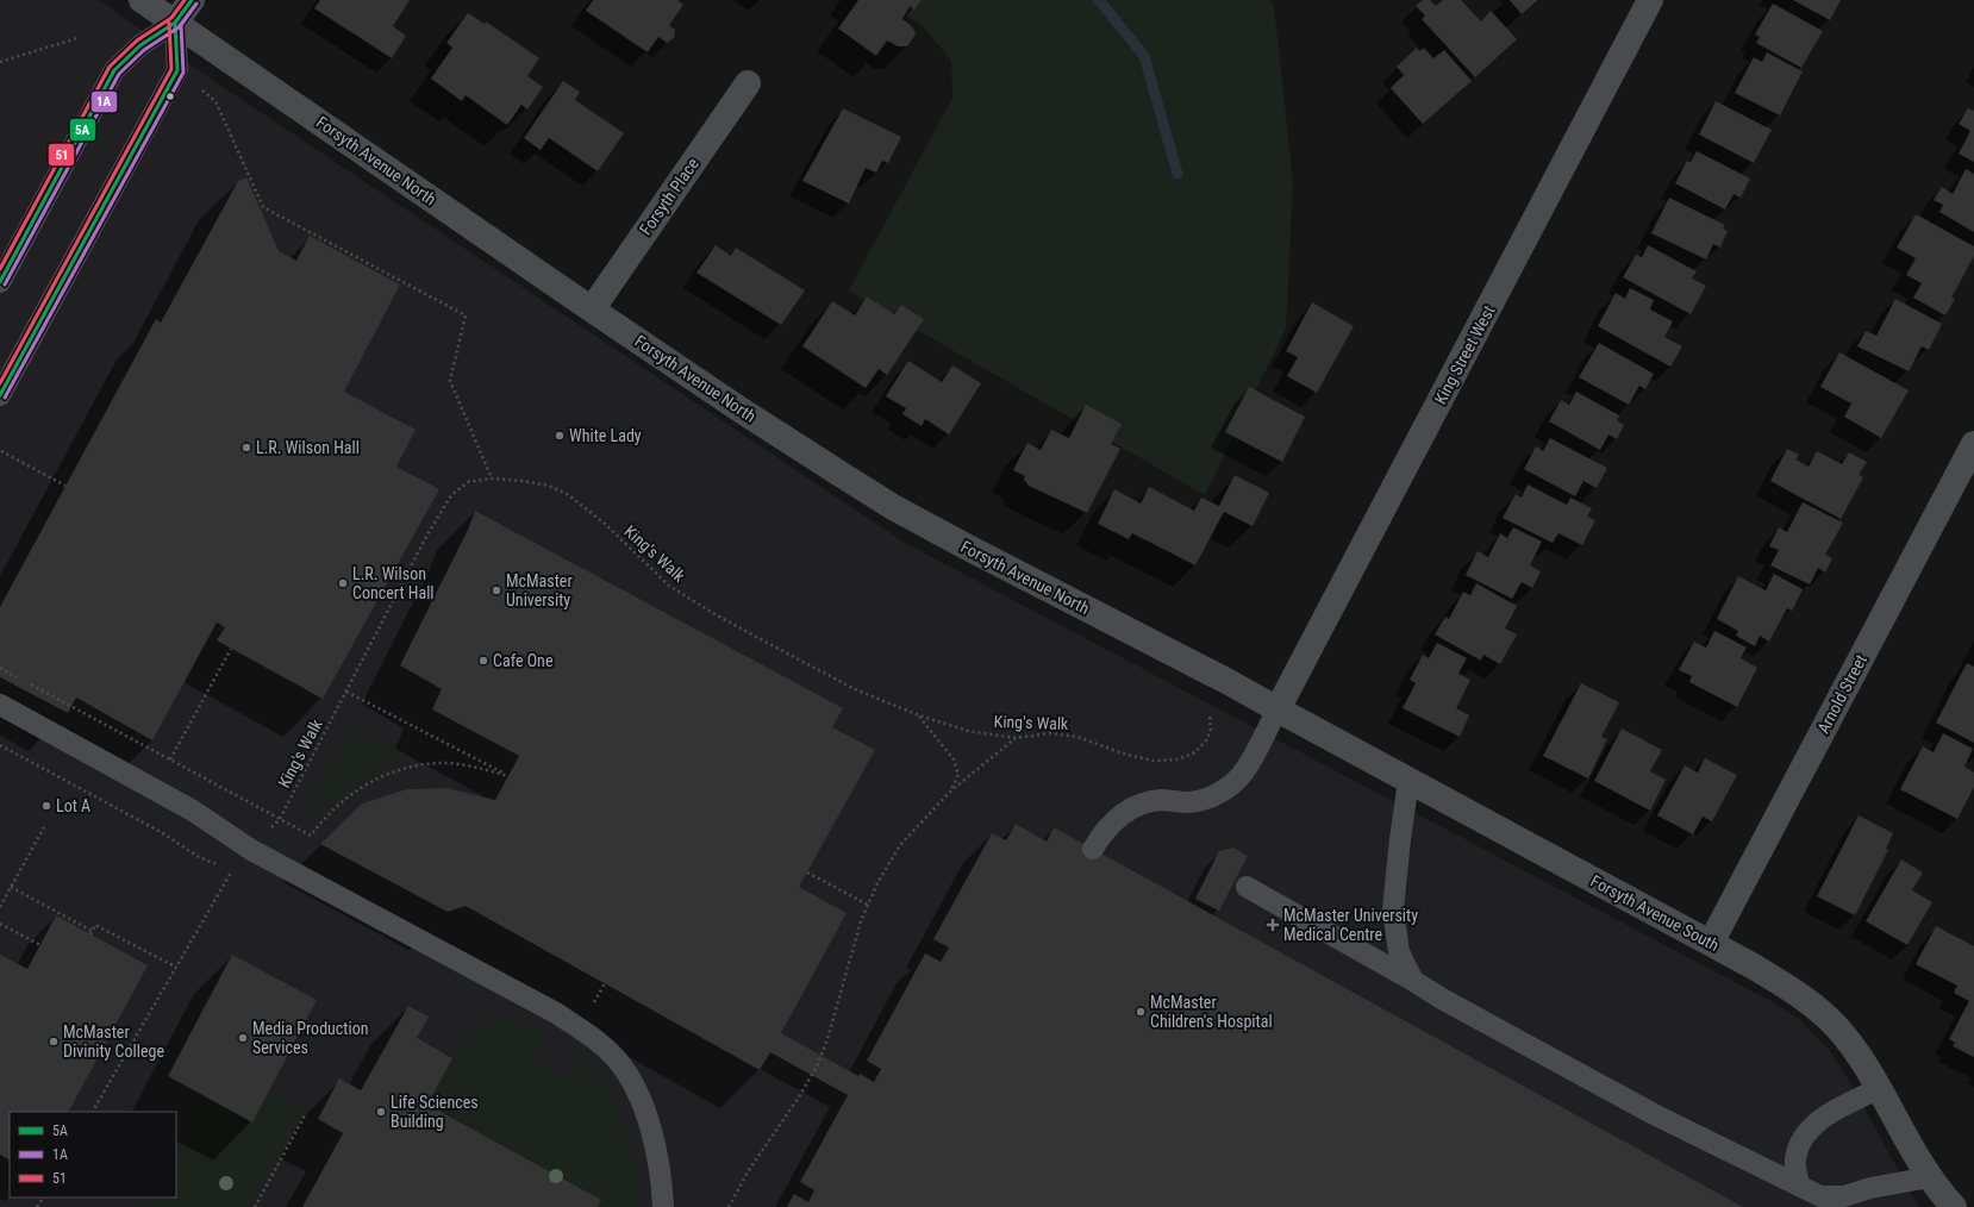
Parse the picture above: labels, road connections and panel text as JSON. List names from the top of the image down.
{
  "streets": {
    "street": [
      "Forsyth Avenue North",
      "Forsyth Place",
      "King Street West",
      "Arnold Street",
      "Forsyth Avenue South"
    ],
    "path": ["King's Walk"]
  },
  "crossings": [
    ["Forsyth Avenue North", "Forsyth Place"],
    ["Forsyth Avenue North", "King Street West"],
    ["Forsyth Avenue North", "Forsyth Avenue South"],
    ["King Street West", "Forsyth Avenue South"],
    ["Arnold Street", "Forsyth Avenue South"]
  ],
  "places": {
    "other": [
      "White Lady",
      "L.R. Wilson Hall",
      "L.R. Wilson Concert Hall",
      "McMaster University",
      "Cafe One",
      "Lot A",
      "McMaster Children's Hospital",
      "Media Production Services",
      "McMaster Divinity College",
      "Life Sciences Building"
    ],
    "health": ["McMaster University Medical Centre"]
  },
  "lines": ["transit line 5A", "transit line 51", "transit line 1A"],
  "legend": ["5A", "1A", "51"]
}
